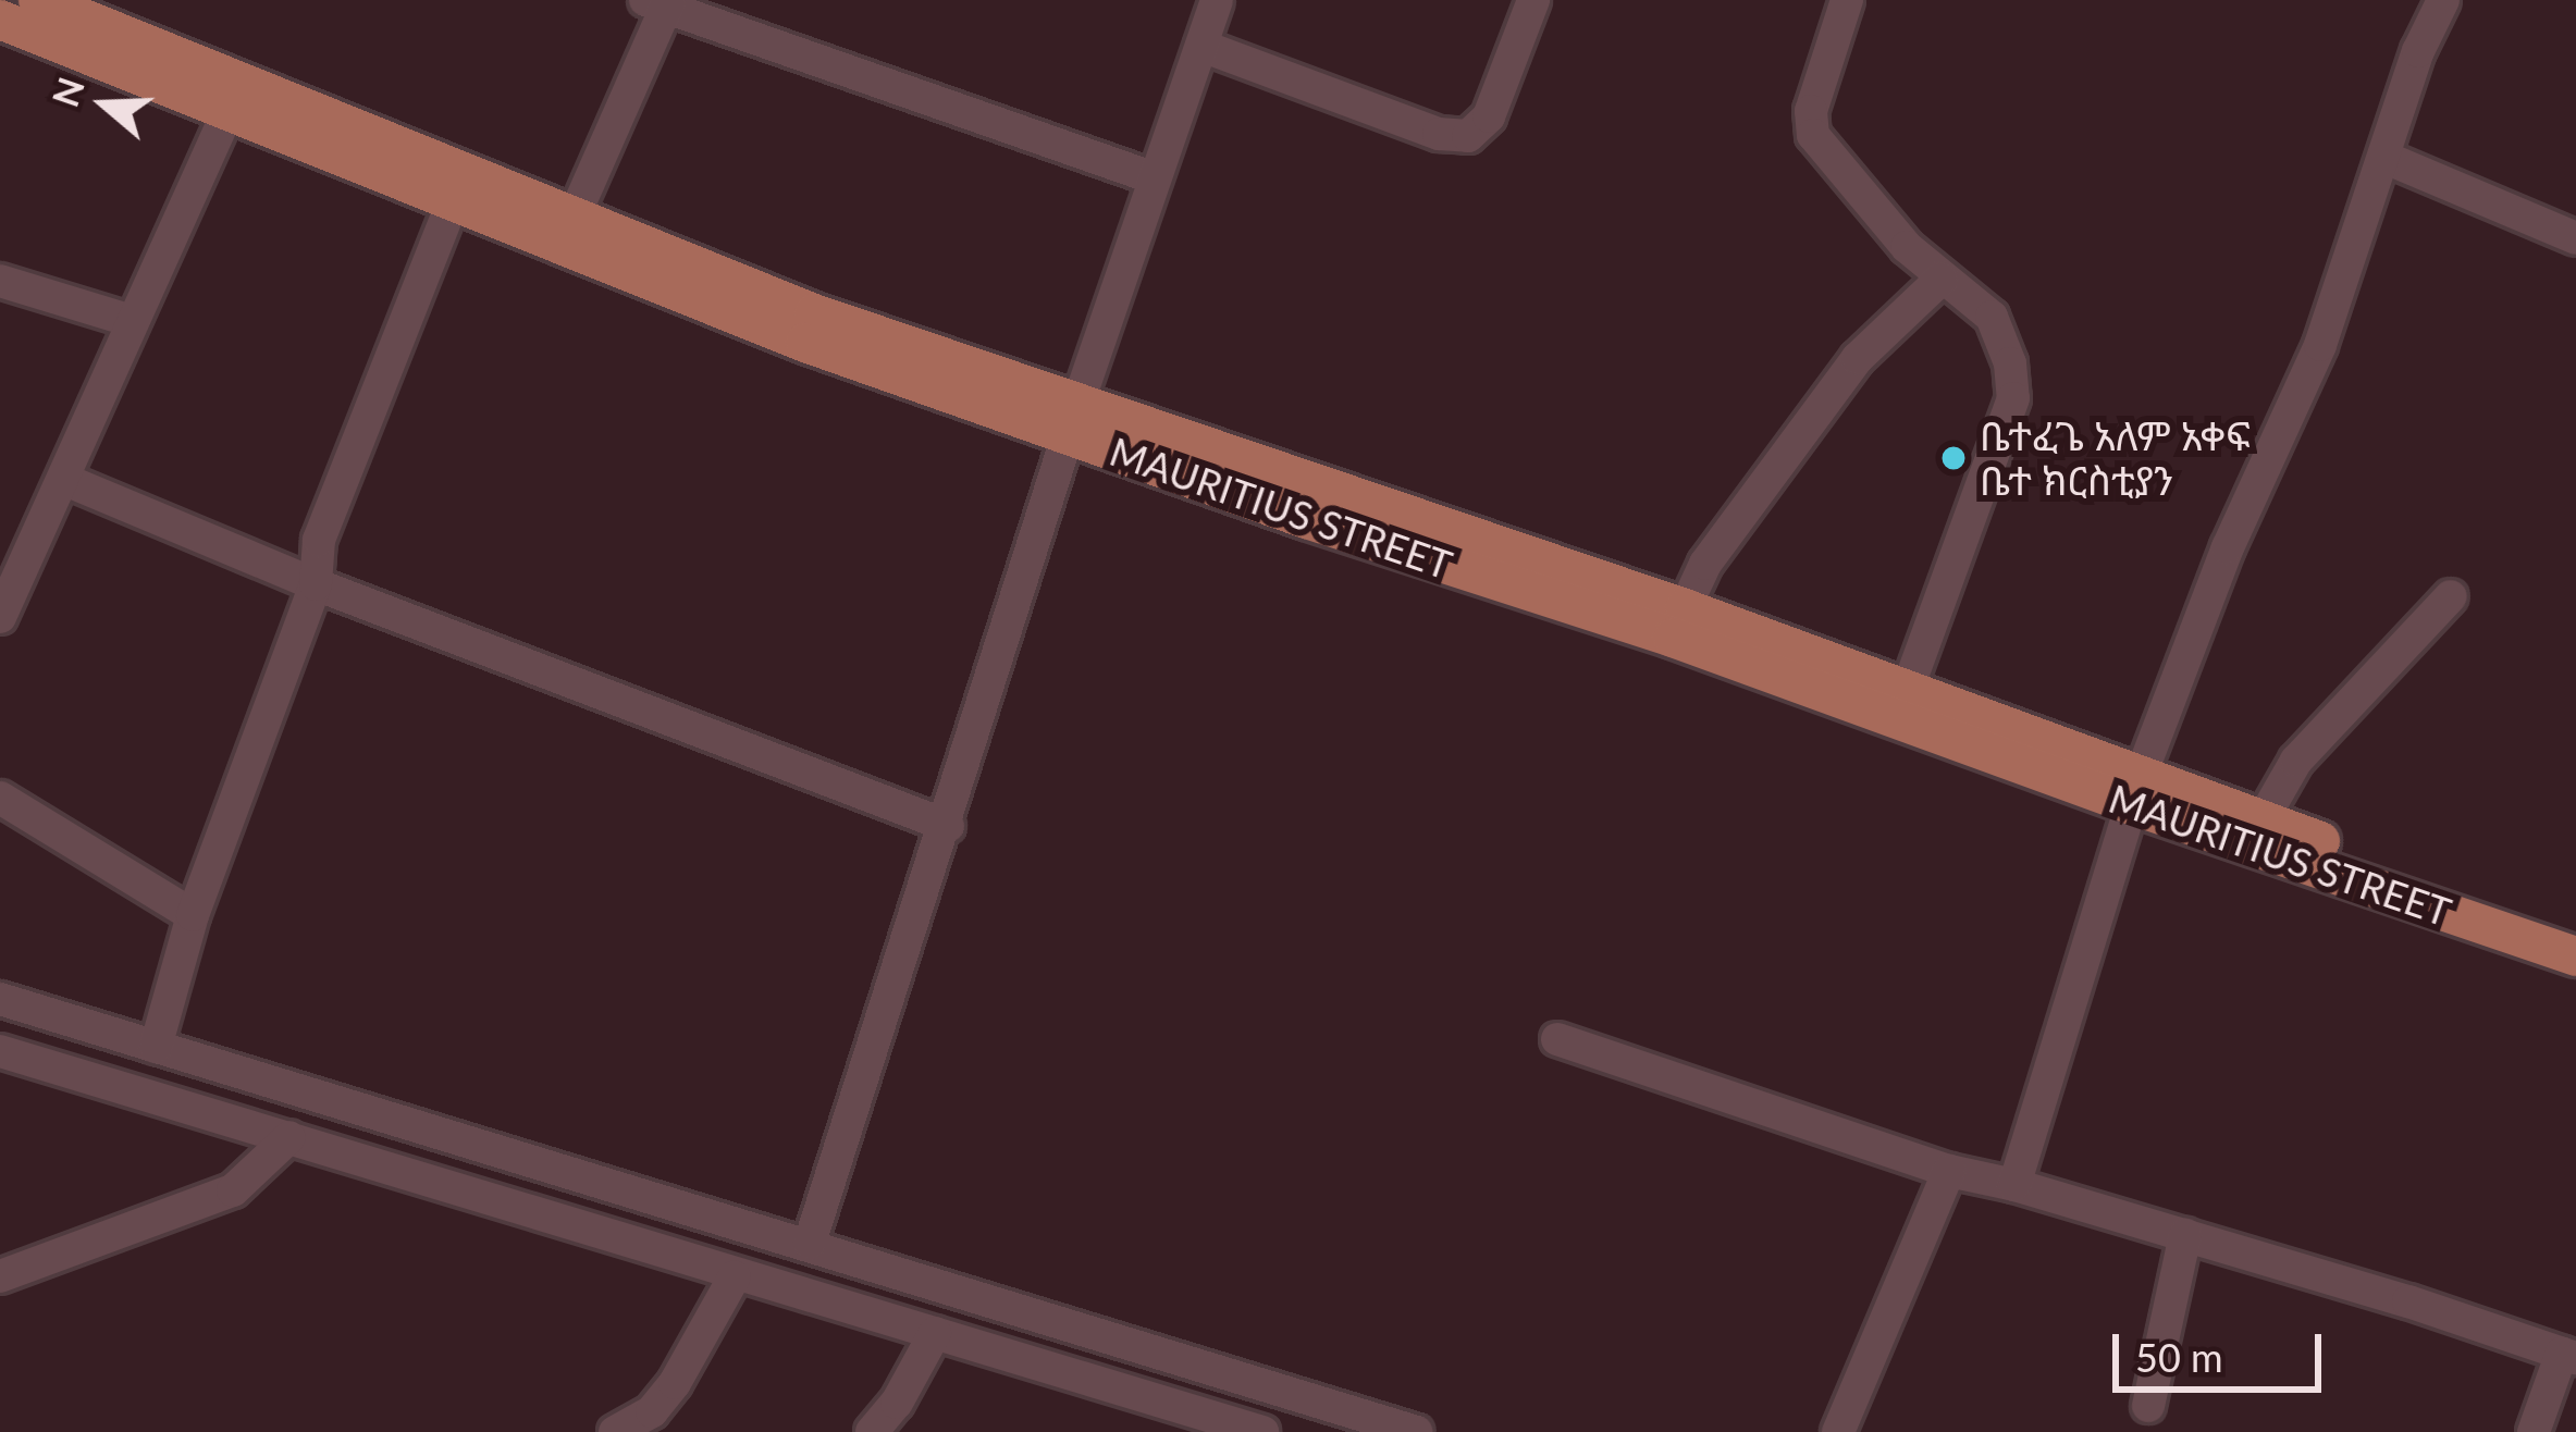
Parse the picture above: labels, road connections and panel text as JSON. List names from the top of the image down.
{
  "streets": {
    "main road": ["MAURITIUS STREET"]
  },
  "places": ["ቤተፈጌ አለም አቀፍ ቤተ ክርስቲያን"],
  "scale_bar": "50 m",
  "north": "left"
}
